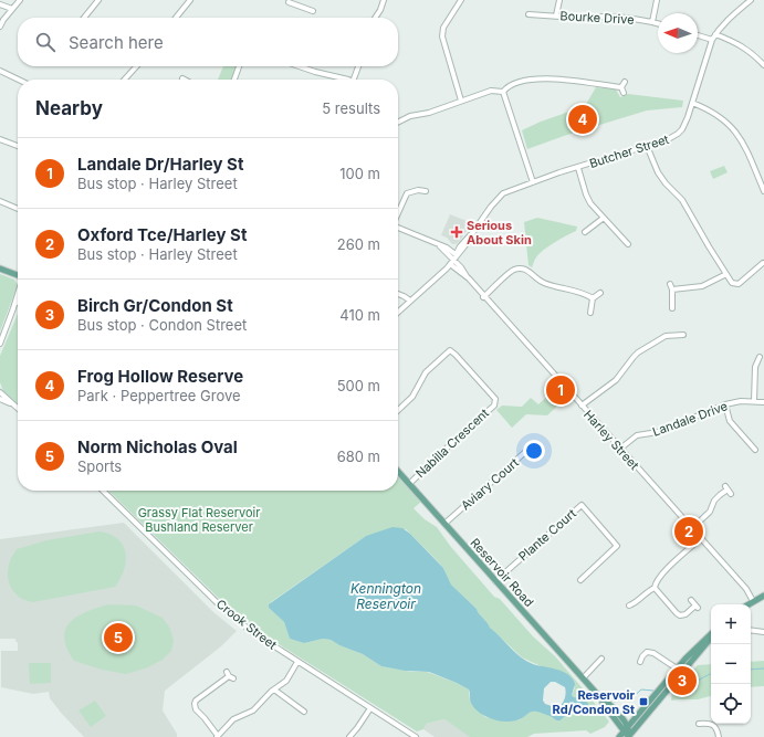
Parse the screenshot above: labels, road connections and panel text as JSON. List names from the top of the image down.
{
  "streets": {
    "main road": ["Reservoir Road"],
    "street": [
      "Bourke Drive",
      "Butcher Street",
      "Landale Drive",
      "Harley Street",
      "Nabilla Crescent",
      "Aviary Court",
      "Plante Court",
      "Crook Street"
    ]
  },
  "crossings": [
    ["Butcher Street", "Harley Street"],
    ["Landale Drive", "Harley Street"],
    ["Nabilla Crescent", "Reservoir Road"],
    ["Aviary Court", "Reservoir Road"],
    ["Plante Court", "Reservoir Road"]
  ],
  "water": ["Kennington Reservoir"],
  "parks": ["Grassy Flat Reservoir Bushland Reserver"],
  "places": {
    "health": ["Serious About Skin"],
    "transit": ["Reservoir Rd/Condon St"]
  },
  "north": "left",
  "page": {
    "search": "Search here",
    "heading": ["Nearby", "5 results"],
    "pins": [
      "4",
      "1",
      "2",
      "5",
      "3"
    ],
    "list": [
      {
        "mark": "1",
        "name": "Landale Dr/Harley St",
        "note": "Bus stop · Harley Street",
        "value": "100 m"
      },
      {
        "mark": "2",
        "name": "Oxford Tce/Harley St",
        "note": "Bus stop · Harley Street",
        "value": "260 m"
      },
      {
        "mark": "3",
        "name": "Birch Gr/Condon St",
        "note": "Bus stop · Condon Street",
        "value": "410 m"
      },
      {
        "mark": "4",
        "name": "Frog Hollow Reserve",
        "note": "Park · Peppertree Grove",
        "value": "500 m"
      },
      {
        "mark": "5",
        "name": "Norm Nicholas Oval",
        "note": "Sports",
        "value": "680 m"
      }
    ],
    "map_buttons": ["+", "−"]
  }
}
